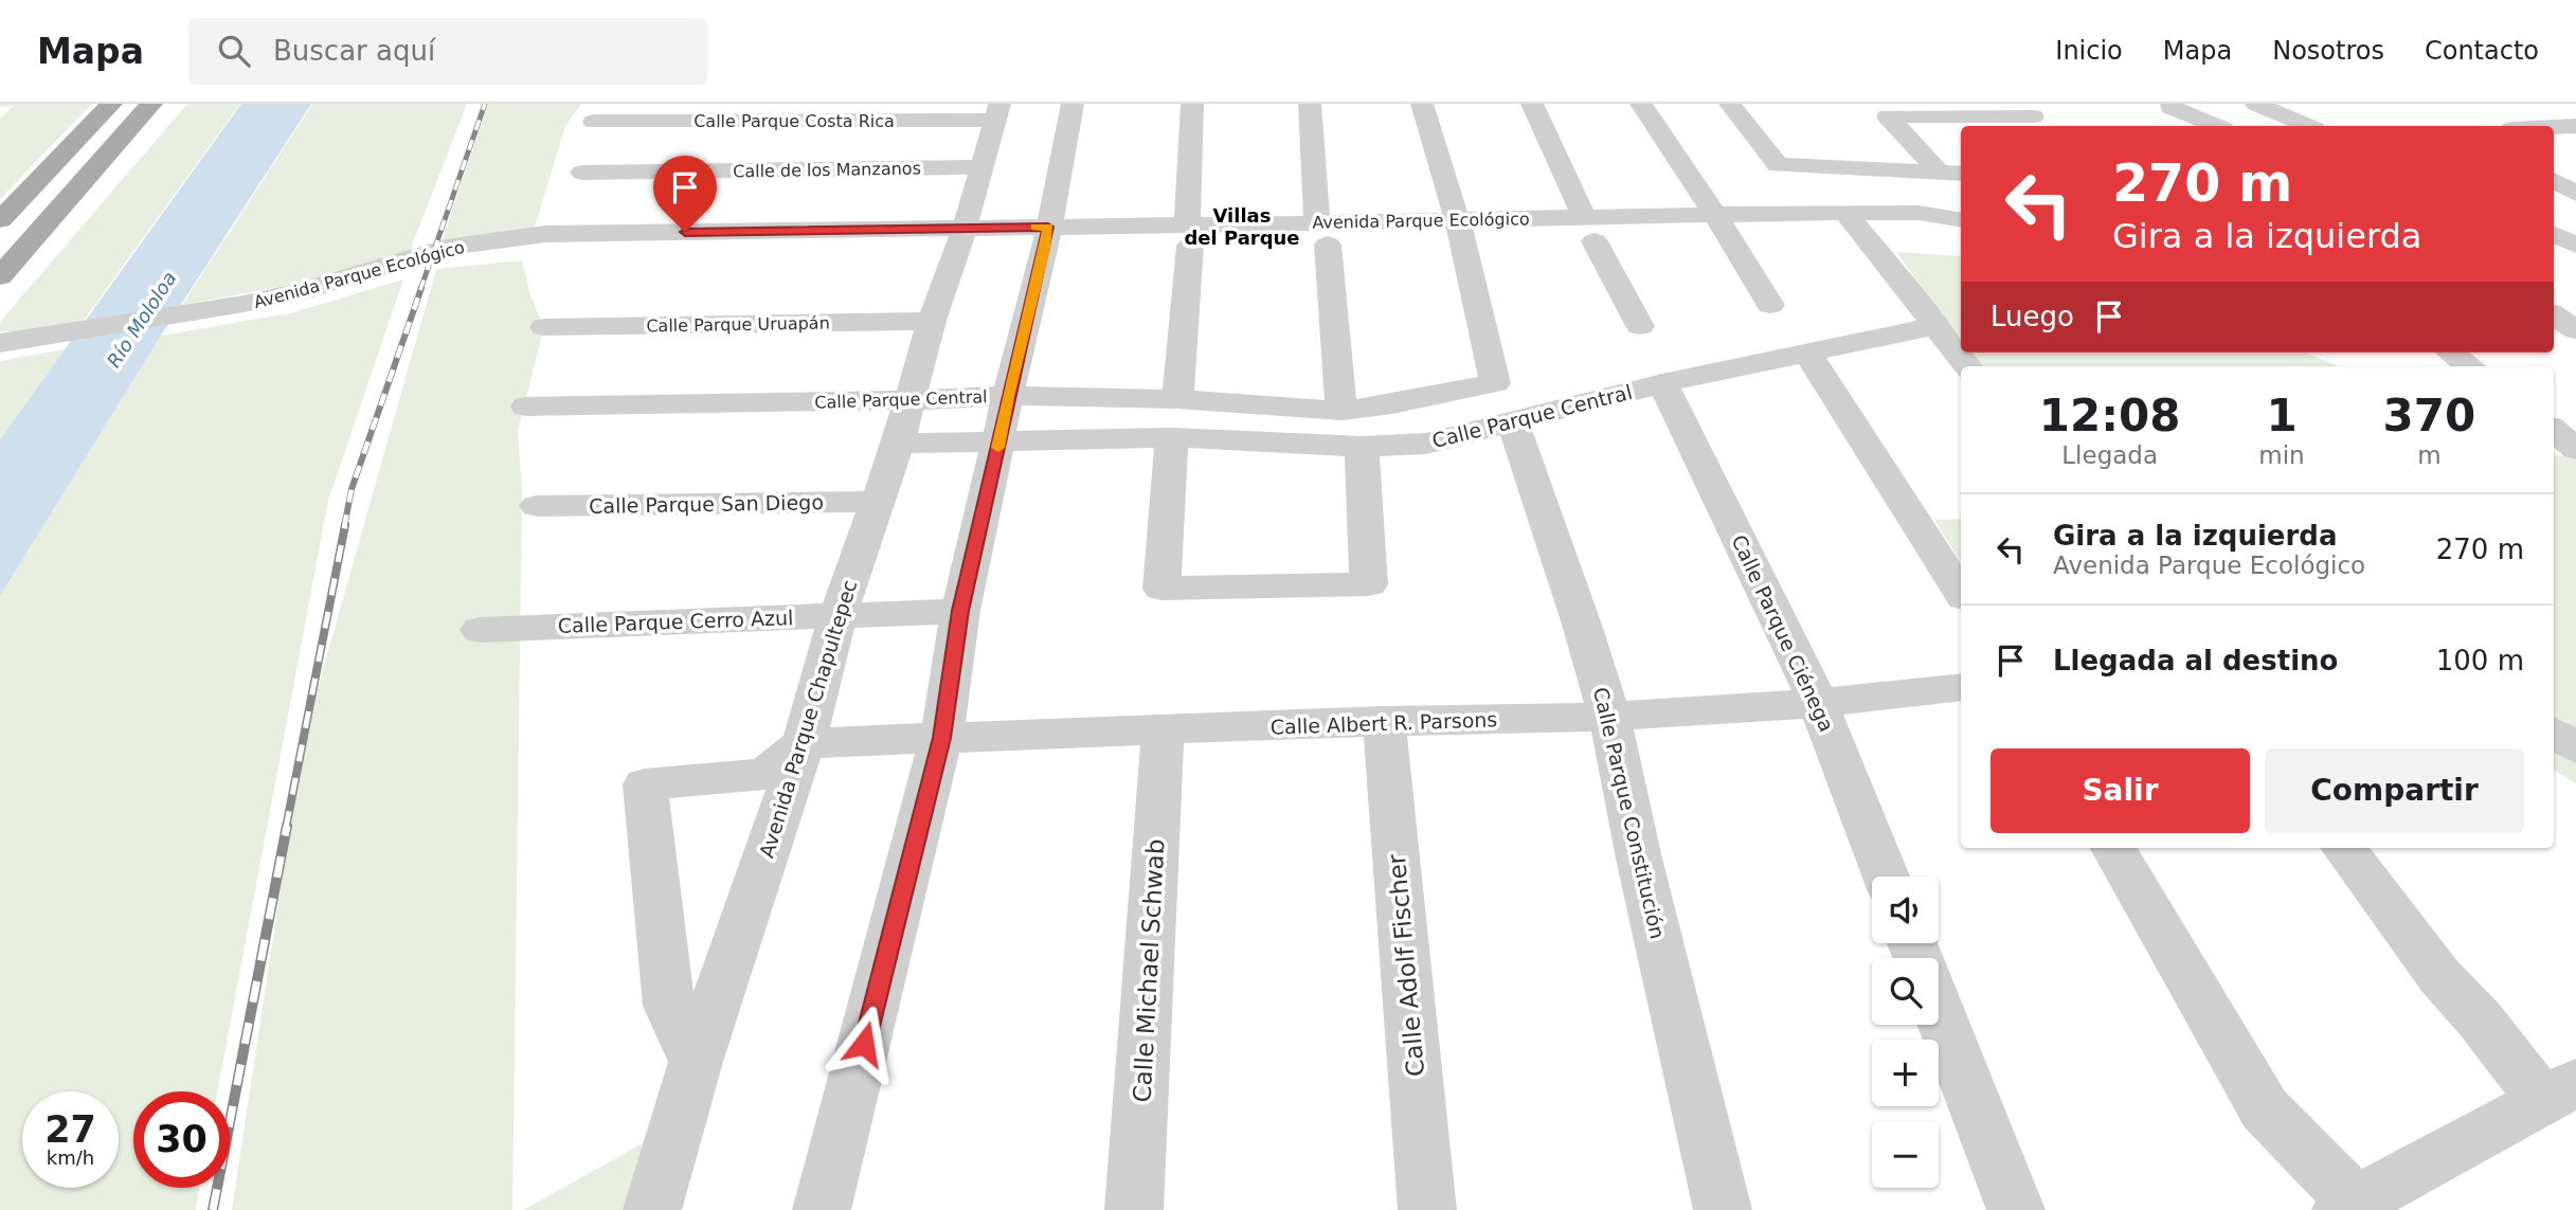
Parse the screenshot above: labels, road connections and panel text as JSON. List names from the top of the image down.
{
  "streets": {
    "street": [
      "Calle Parque Costa Rica",
      "Calle de los Manzanos",
      "Avenida Parque Ecológico",
      "Calle Parque Uruapán",
      "Calle Parque Central",
      "Calle Parque San Diego",
      "Calle Parque Cerro Azul",
      "Calle Parque Ciénega",
      "Avenida Parque Chapultepec",
      "Calle Albert R. Parsons",
      "Calle Parque Constitución",
      "Calle Adolf Fischer",
      "Calle Michael Schwab"
    ]
  },
  "crossings": [
    ["Calle Parque Costa Rica", "Avenida Parque Chapultepec"],
    ["Calle de los Manzanos", "Avenida Parque Chapultepec"],
    ["Avenida Parque Ecológico", "Avenida Parque Chapultepec"],
    ["Avenida Parque Ecológico", "Calle Parque Constitución"],
    ["Calle Parque Uruapán", "Avenida Parque Chapultepec"],
    ["Calle Parque Central", "Calle Parque Ciénega"],
    ["Calle Parque Central", "Avenida Parque Chapultepec"],
    ["Calle Parque Central", "Calle Parque Constitución"],
    ["Calle Parque San Diego", "Avenida Parque Chapultepec"],
    ["Calle Parque Cerro Azul", "Avenida Parque Chapultepec"],
    ["Calle Parque Ciénega", "Calle Albert R. Parsons"],
    ["Avenida Parque Chapultepec", "Calle Albert R. Parsons"],
    ["Calle Albert R. Parsons", "Calle Parque Constitución"],
    ["Calle Albert R. Parsons", "Calle Adolf Fischer"],
    ["Calle Albert R. Parsons", "Calle Michael Schwab"]
  ],
  "districts": ["Villas del Parque"],
  "water": ["Río Mololoa"],
  "page": {
    "header": "Mapa",
    "search": "Buscar aquí",
    "nav": [
      "Inicio",
      "Mapa",
      "Nosotros",
      "Contacto"
    ],
    "turn": ["270 m", "Gira a la izquierda"],
    "then": "Luego",
    "eta": [
      "12:08",
      "Llegada",
      "1",
      "min",
      "370",
      "m"
    ],
    "list": [
      {
        "name": "Gira a la izquierda",
        "note": "Avenida Parque Ecológico",
        "value": "270 m"
      },
      {
        "name": "Llegada al destino",
        "value": "100 m"
      }
    ],
    "buttons": ["Salir", "Compartir"],
    "map_buttons": ["+", "−"],
    "speed": "27 km/h",
    "limit": "30"
  }
}
